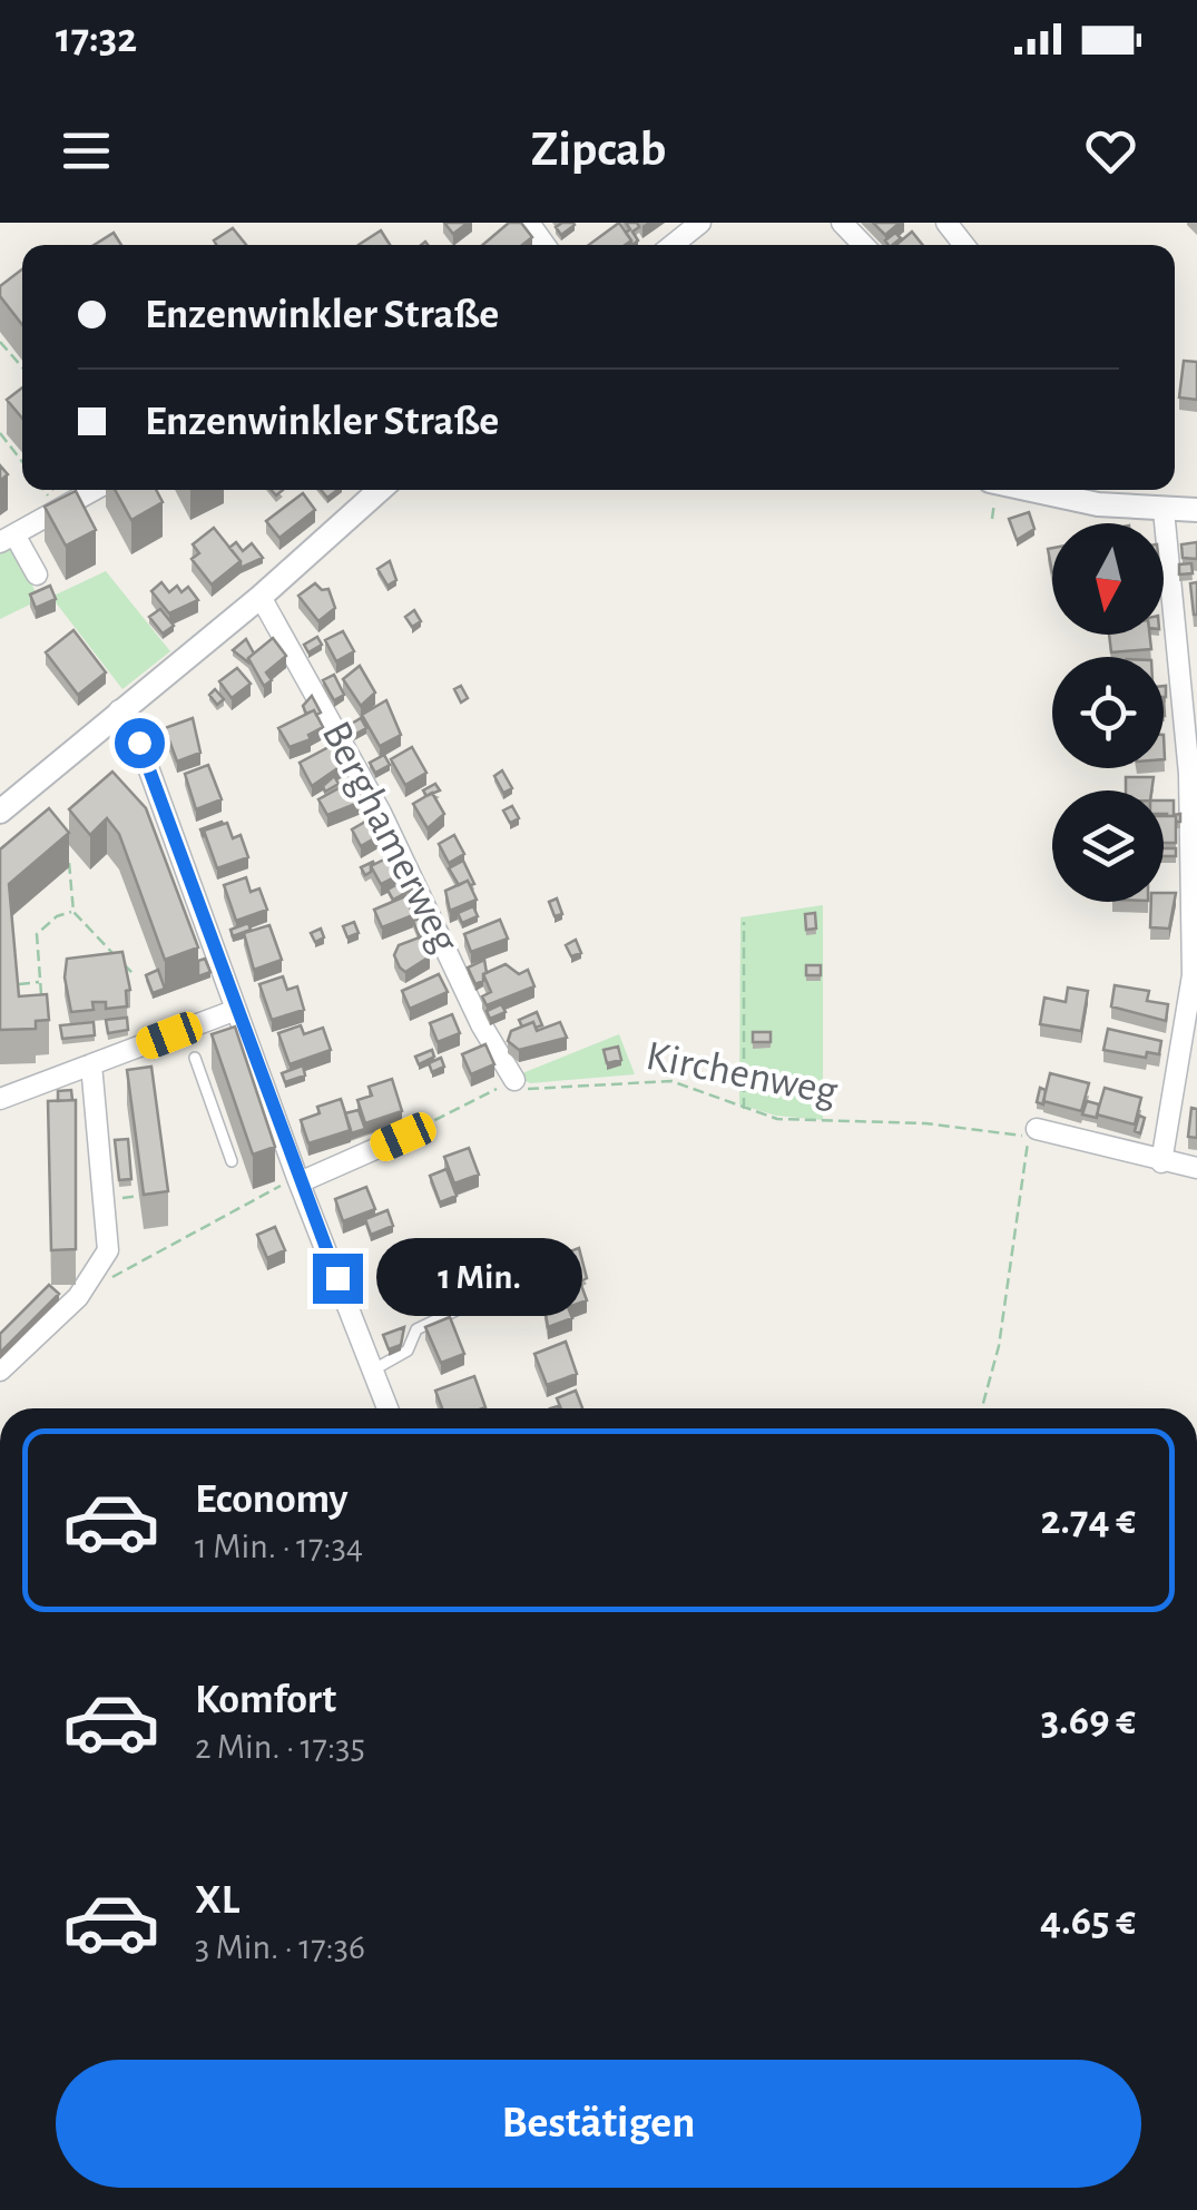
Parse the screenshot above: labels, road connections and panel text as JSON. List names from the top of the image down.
{
  "streets": {
    "street": ["Berghamerweg"],
    "path": ["Kirchenweg"]
  },
  "crossings": [
    ["Berghamerweg", "Kirchenweg"]
  ],
  "north": "bottom",
  "page": {
    "status": "17:32",
    "header": "Zipcab",
    "banner": ["Enzenwinkler Straße", "Enzenwinkler Straße"],
    "bubble": "1 Min.",
    "list": [
      {
        "name": "Economy",
        "note": "1 Min. · 17:34",
        "value": "2.74 €"
      },
      {
        "name": "Komfort",
        "note": "2 Min. · 17:35",
        "value": "3.69 €"
      },
      {
        "name": "XL",
        "note": "3 Min. · 17:36",
        "value": "4.65 €"
      }
    ],
    "buttons": "Bestätigen"
  }
}
